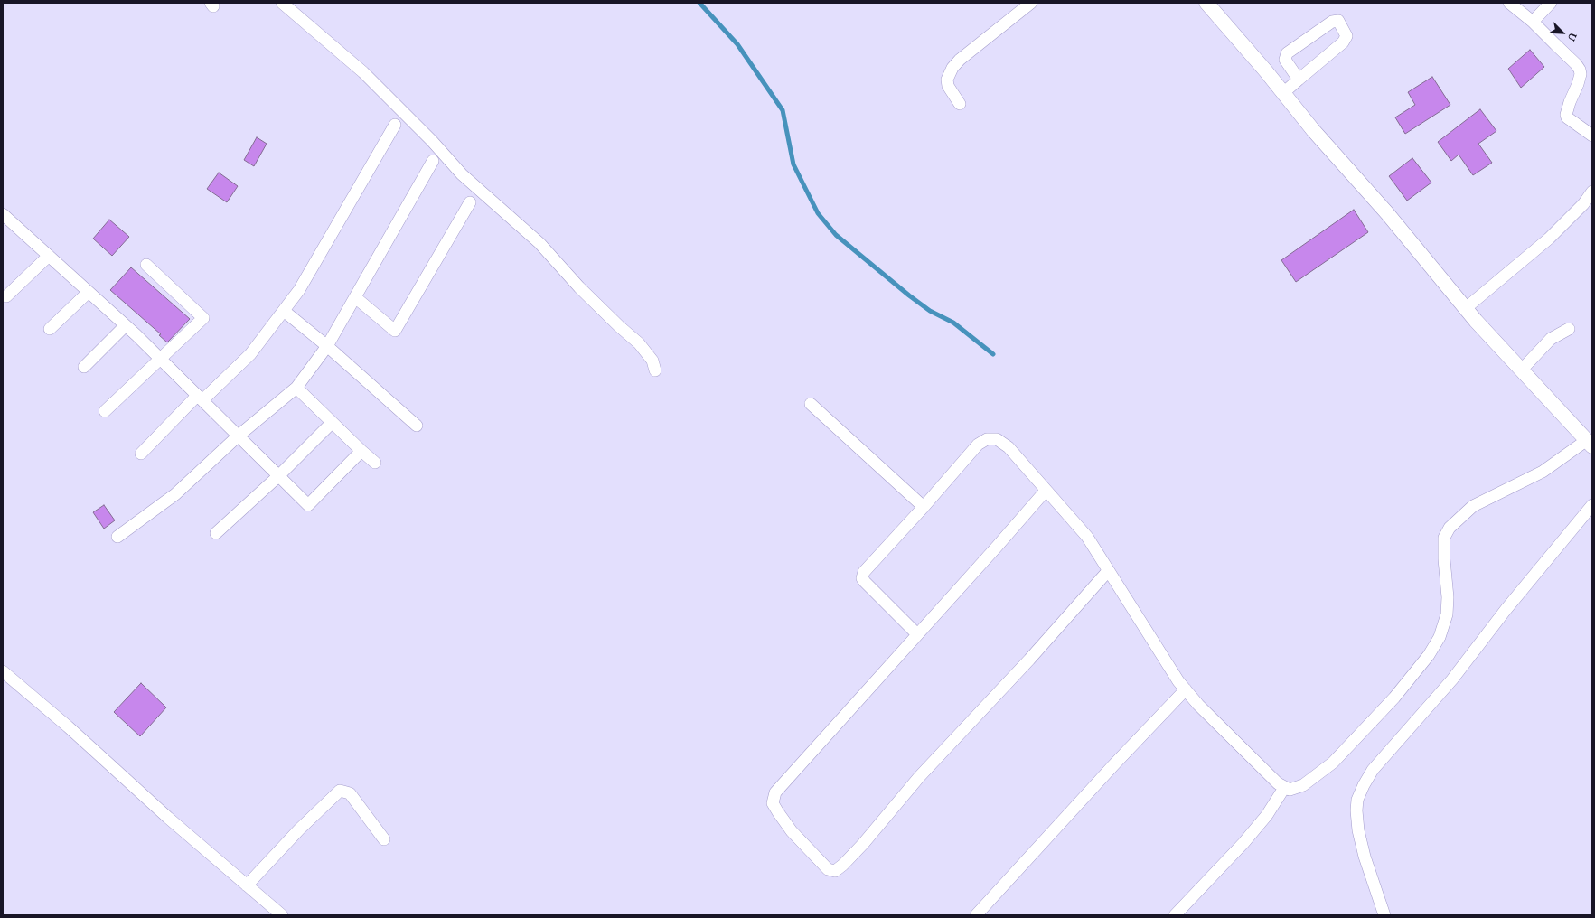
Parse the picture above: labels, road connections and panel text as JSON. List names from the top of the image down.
{
  "north": "bottom right"
}
